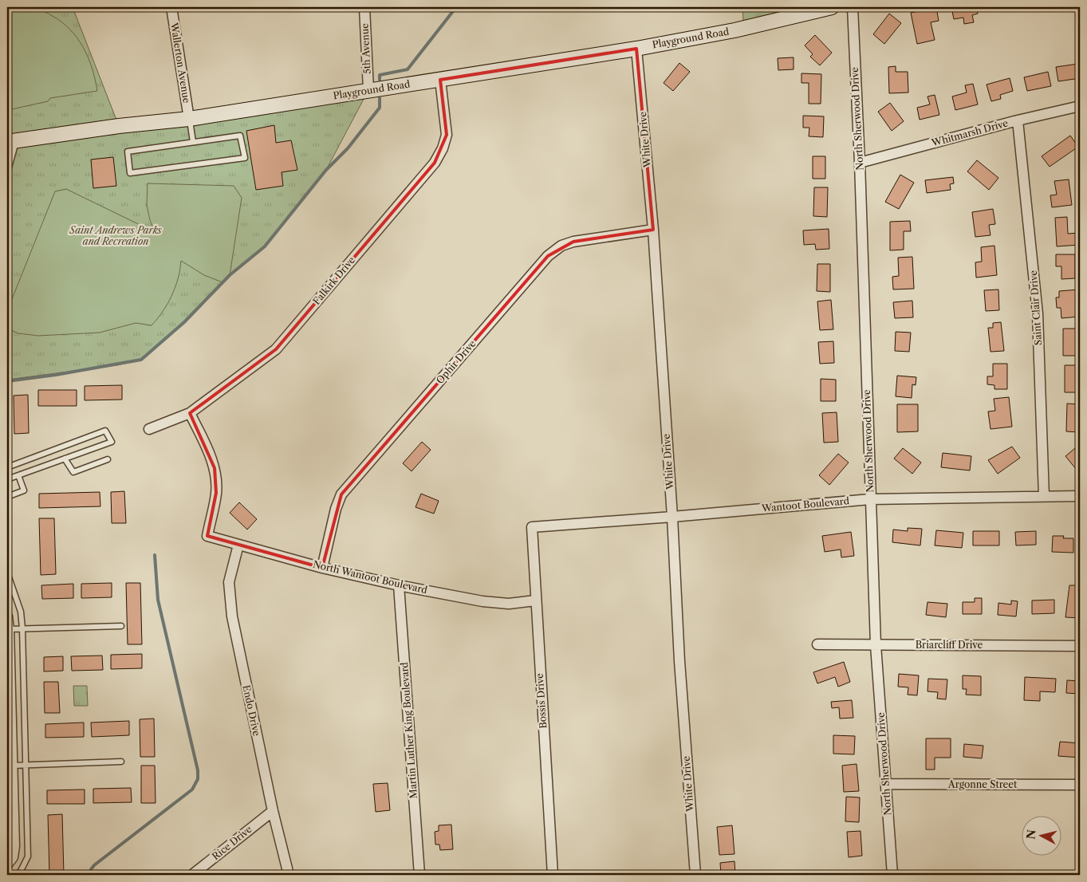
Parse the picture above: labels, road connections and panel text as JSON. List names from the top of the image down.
{
  "streets": {
    "main road": ["Playground Road"],
    "street": [
      "5th Avenue",
      "Wallerton Avenue",
      "North Sherwood Drive",
      "Whitmarsh Drive",
      "White Drive",
      "Falkirk Drive",
      "Saint Clair Drive",
      "Ophir Drive",
      "Wantoot Boulevard",
      "North Wantoot Boulevard",
      "Briarcliff Drive",
      "Bossis Drive",
      "Endo Drive",
      "Martin Luther King Boulevard",
      "Argonne Street",
      "Rice Drive"
    ]
  },
  "crossings": [
    ["Playground Road", "5th Avenue"],
    ["Playground Road", "Wallerton Avenue"],
    ["Playground Road", "White Drive"],
    ["Playground Road", "Falkirk Drive"],
    ["North Sherwood Drive", "Whitmarsh Drive"],
    ["North Sherwood Drive", "Wantoot Boulevard"],
    ["North Sherwood Drive", "Briarcliff Drive"],
    ["North Sherwood Drive", "Argonne Street"],
    ["Whitmarsh Drive", "Saint Clair Drive"],
    ["White Drive", "Ophir Drive"],
    ["White Drive", "Wantoot Boulevard"],
    ["Falkirk Drive", "North Wantoot Boulevard"],
    ["Saint Clair Drive", "Wantoot Boulevard"],
    ["Ophir Drive", "North Wantoot Boulevard"],
    ["Wantoot Boulevard", "Bossis Drive"],
    ["North Wantoot Boulevard", "Bossis Drive"],
    ["North Wantoot Boulevard", "Endo Drive"],
    ["North Wantoot Boulevard", "Martin Luther King Boulevard"],
    ["Endo Drive", "Rice Drive"]
  ],
  "parks": ["Saint Andrews Parks and Recreation"],
  "north": "left"
}
